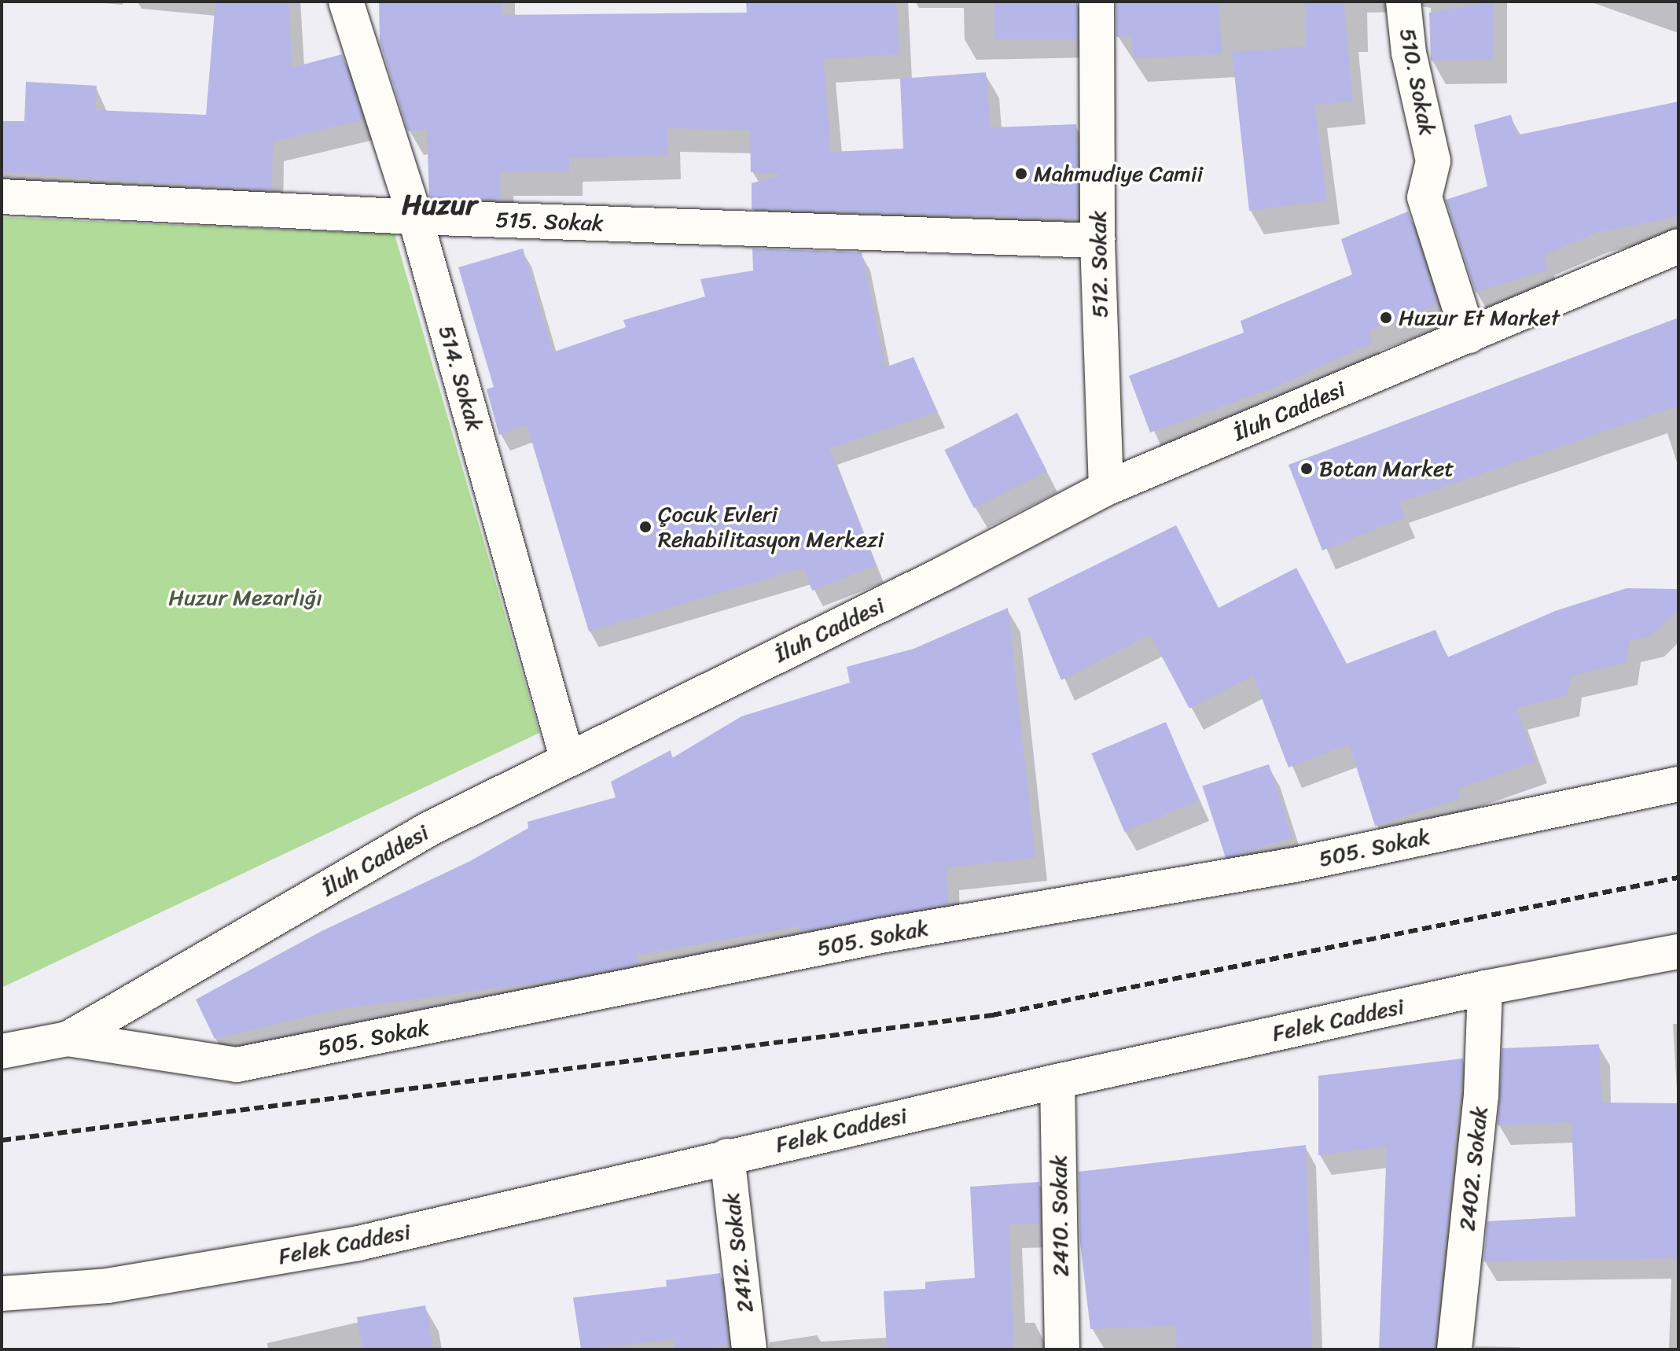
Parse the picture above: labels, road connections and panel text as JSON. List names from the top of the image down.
{
  "streets": {
    "street": [
      "510. Sokak",
      "515. Sokak",
      "512. Sokak",
      "514. Sokak",
      "İluh Caddesi",
      "505. Sokak",
      "Felek Caddesi",
      "2402. Sokak",
      "2410. Sokak",
      "2412. Sokak"
    ]
  },
  "crossings": [
    ["510. Sokak", "İluh Caddesi"],
    ["515. Sokak", "512. Sokak"],
    ["515. Sokak", "514. Sokak"],
    ["512. Sokak", "İluh Caddesi"],
    ["514. Sokak", "İluh Caddesi"],
    ["İluh Caddesi", "505. Sokak"],
    ["Felek Caddesi", "2402. Sokak"],
    ["Felek Caddesi", "2410. Sokak"],
    ["Felek Caddesi", "2412. Sokak"]
  ],
  "districts": ["Huzur"],
  "parks": ["Huzur Mezarlığı"],
  "places": [
    "Mahmudiye Camii",
    "Huzur Et Market",
    "Botan Market",
    "Çocuk Evleri Rehabilitasyon Merkezi"
  ]
}
